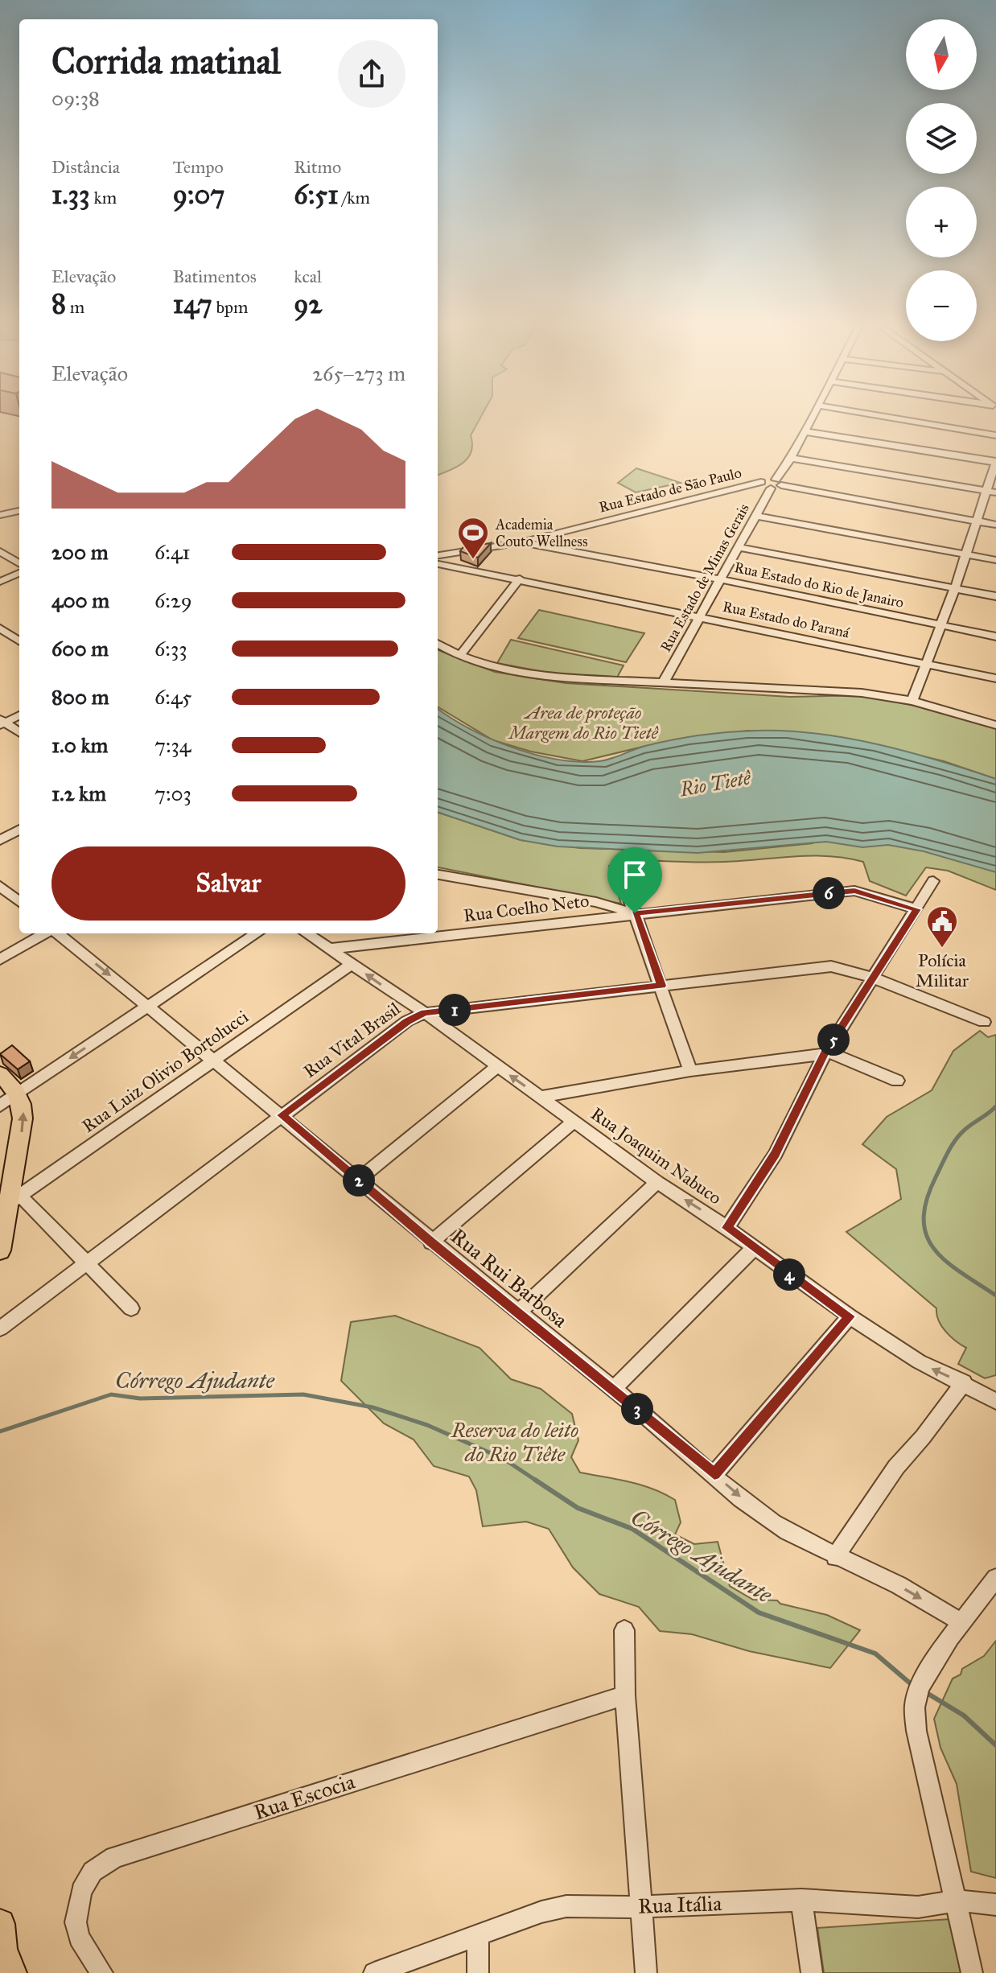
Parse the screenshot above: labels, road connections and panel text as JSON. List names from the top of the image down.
{
  "streets": {
    "street": [
      "Rua Estado de São Paulo",
      "Rua Estado de Minas Gerais",
      "Rua Estado do Rio de Janairo",
      "Rua Estado do Paraná",
      "Rua Coelho Neto",
      "Rua Vital Brasil",
      "Rua Luiz Olivio Bortolucci",
      "Rua Joaquim Nabuco",
      "Rua Rui Barbosa",
      "Rua Escocia",
      "Rua Itália"
    ]
  },
  "crossings": [
    ["Rua Estado de São Paulo", "Rua Estado de Minas Gerais"],
    ["Rua Estado de São Paulo", "Rua Estado do Rio de Janairo"],
    ["Rua Estado de Minas Gerais", "Rua Estado do Rio de Janairo"],
    ["Rua Estado de Minas Gerais", "Rua Estado do Paraná"],
    ["Rua Coelho Neto", "Rua Joaquim Nabuco"],
    ["Rua Vital Brasil", "Rua Joaquim Nabuco"],
    ["Rua Vital Brasil", "Rua Rui Barbosa"],
    ["Rua Luiz Olivio Bortolucci", "Rua Joaquim Nabuco"],
    ["Rua Luiz Olivio Bortolucci", "Rua Rui Barbosa"]
  ],
  "one_way": ["Rua Joaquim Nabuco", "Rua Rui Barbosa"],
  "water": ["Rio Tietê", "Córrego Ajudante"],
  "parks": ["Area de proteção Margem do Rio Tietê", "Reserva do leito do Rio Tiête"],
  "places": {
    "sports": ["Academia Couto Wellness"],
    "public building": ["Polícia Militar"]
  },
  "north": "bottom",
  "page": {
    "map_buttons": ["+", "−"],
    "heading": ["Corrida matinal", "09:38"],
    "stats": [
      ["Distância", "1.33 km"],
      ["Tempo", "9:07"],
      ["Ritmo", "6:51 /km"],
      ["Elevação", "8 m"],
      ["Batimentos", "147 bpm"],
      ["kcal", "92"]
    ],
    "chart": ["Elevação", "265–273 m"],
    "list": [
      {
        "name": "200 m",
        "note": "6:41"
      },
      {
        "name": "400 m",
        "note": "6:29"
      },
      {
        "name": "600 m",
        "note": "6:33"
      },
      {
        "name": "800 m",
        "note": "6:45"
      },
      {
        "name": "1.0 km",
        "note": "7:34"
      },
      {
        "name": "1.2 km",
        "note": "7:03"
      }
    ],
    "buttons": "Salvar",
    "pins": [
      "6",
      "1",
      "5",
      "2",
      "4",
      "3"
    ]
  }
}
